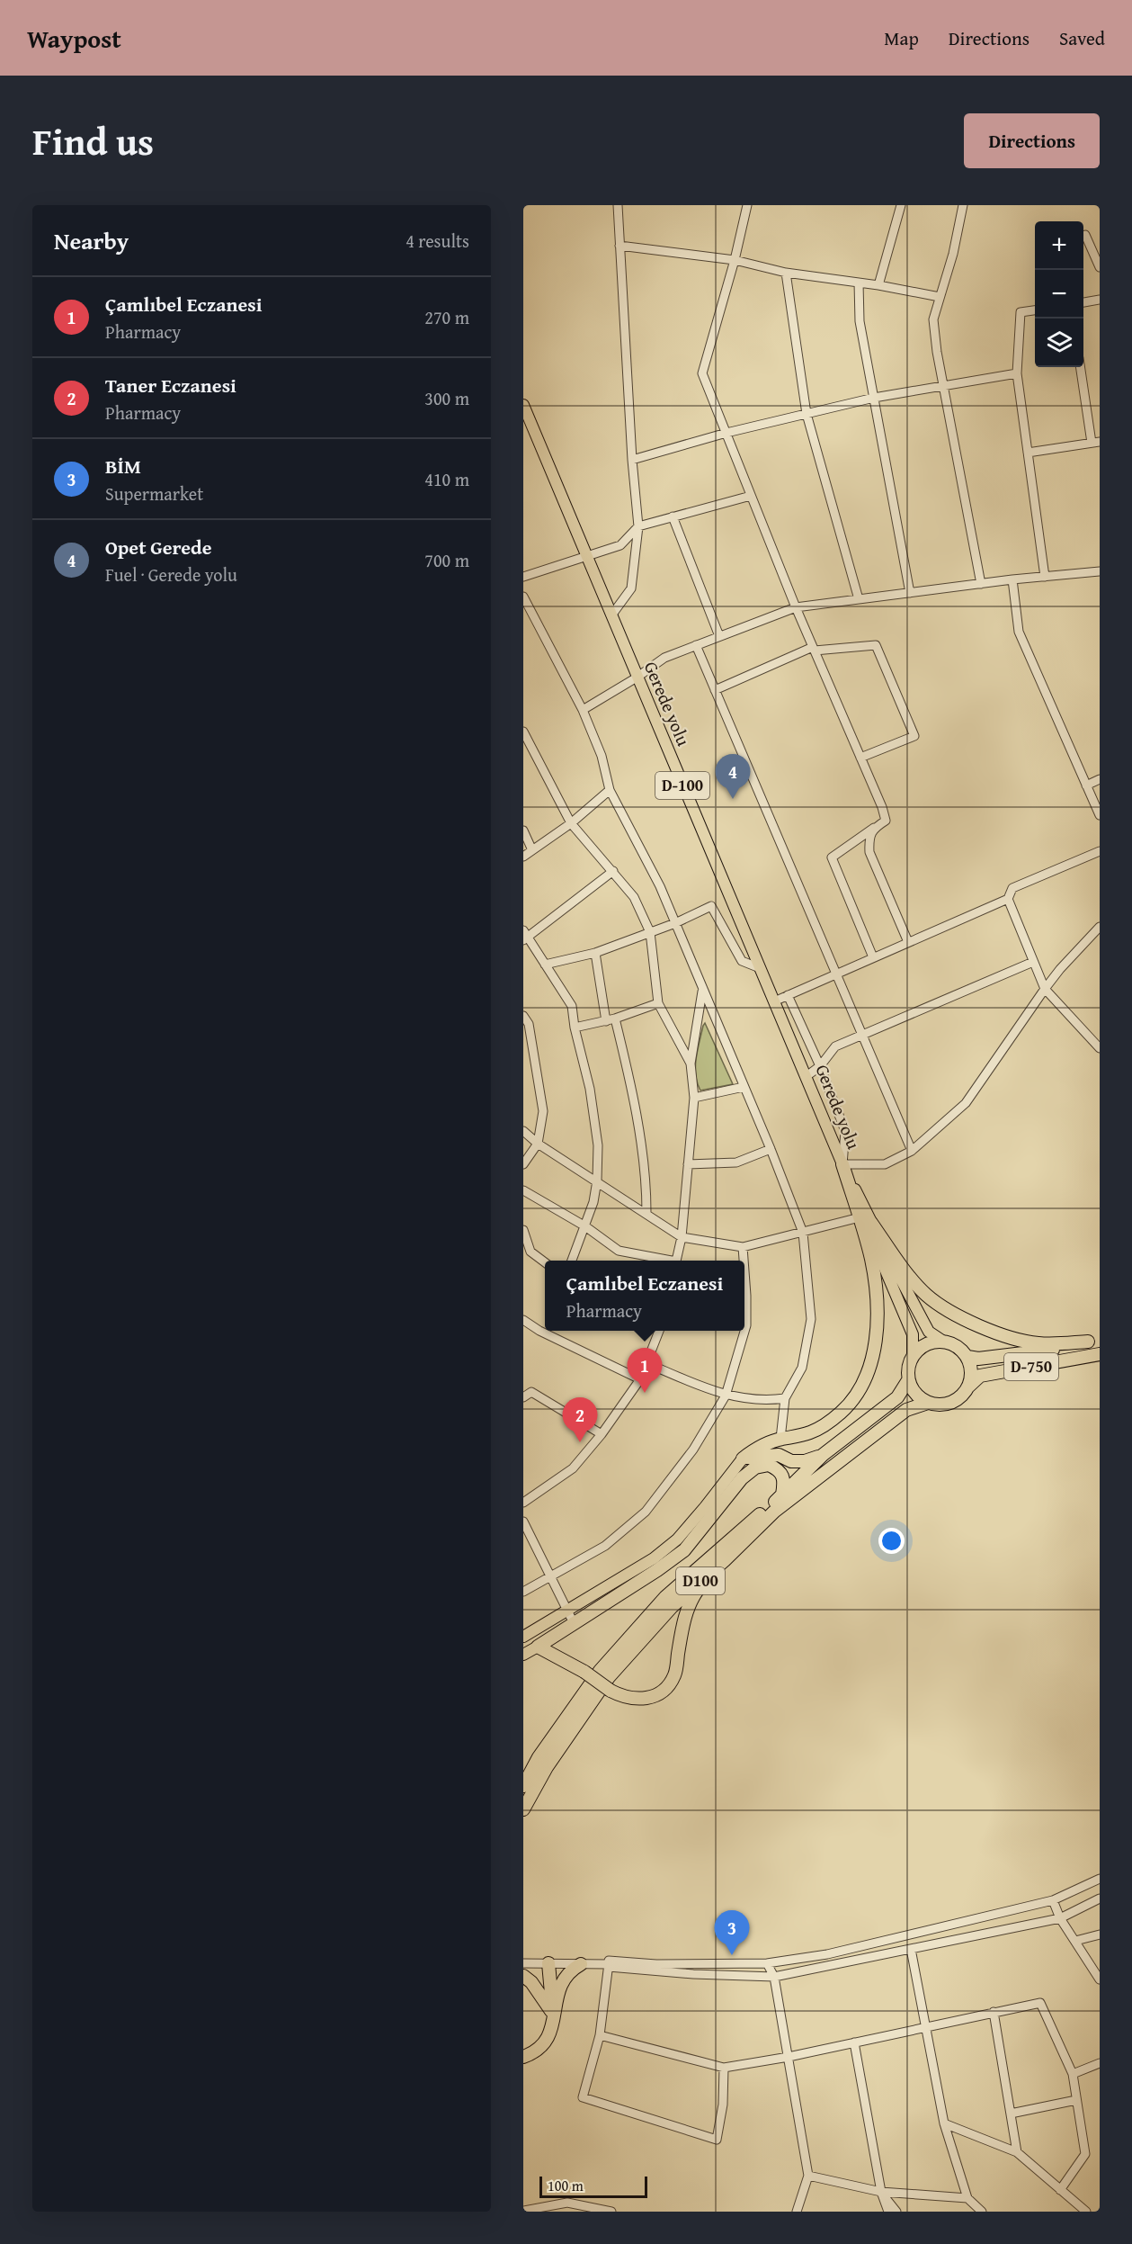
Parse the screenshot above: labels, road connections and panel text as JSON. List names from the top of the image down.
{
  "streets": {
    "highway": ["D-750", "D100"],
    "main road": ["Gerede yolu", "D-100"]
  },
  "crossings": [
    ["D-750", "D100"]
  ],
  "scale_bar": "100 m",
  "page": {
    "header": "Waypost",
    "nav": ["Map", "Directions", "Saved"],
    "title": "Find us",
    "buttons": "Directions",
    "heading": ["Nearby", "4 results"],
    "map_buttons": ["+", "−"],
    "list": [
      {
        "mark": "1",
        "name": "Çamlıbel Eczanesi",
        "note": "Pharmacy",
        "value": "270 m"
      },
      {
        "mark": "2",
        "name": "Taner Eczanesi",
        "note": "Pharmacy",
        "value": "300 m"
      },
      {
        "mark": "3",
        "name": "BİM",
        "note": "Supermarket",
        "value": "410 m"
      },
      {
        "mark": "4",
        "name": "Opet Gerede",
        "note": "Fuel · Gerede yolu",
        "value": "700 m"
      }
    ],
    "pins": [
      "4",
      "1",
      "2",
      "3"
    ],
    "popup": ["Çamlıbel Eczanesi", "Pharmacy"],
    "scale": "100 m"
  }
}
